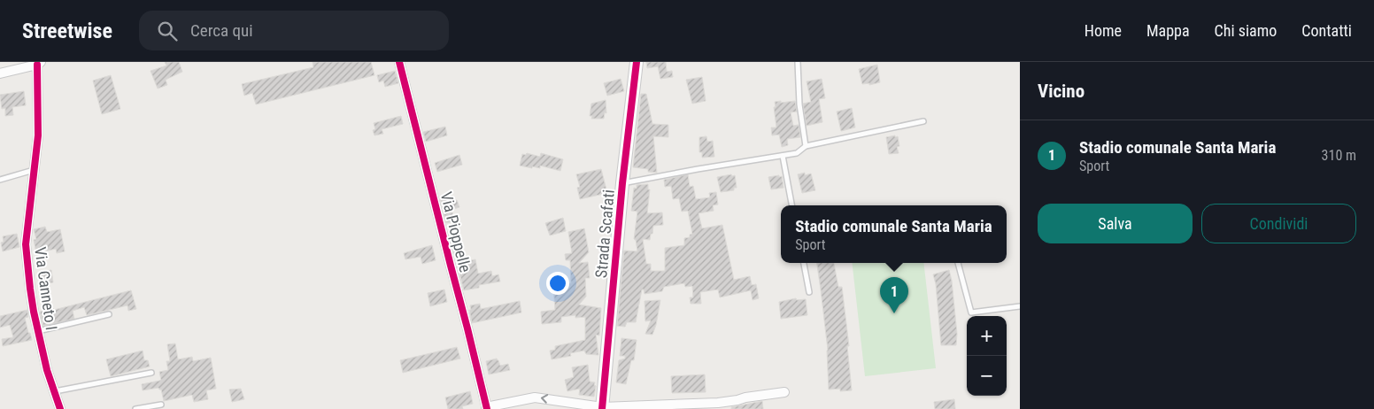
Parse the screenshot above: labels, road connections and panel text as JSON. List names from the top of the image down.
{
  "streets": {
    "street": ["Via Pioppelle", "Strada Scafati", "Via Canneto I"]
  },
  "page": {
    "header": "Streetwise",
    "search": "Cerca qui",
    "nav": [
      "Home",
      "Mappa",
      "Chi siamo",
      "Contatti"
    ],
    "heading": "Vicino",
    "list": [
      {
        "mark": "1",
        "name": "Stadio comunale Santa Maria",
        "note": "Sport",
        "value": "310 m"
      }
    ],
    "buttons": ["Salva", "Condividi"],
    "popup": ["Stadio comunale Santa Maria", "Sport"],
    "pins": "1",
    "map_buttons": ["+", "−"]
  }
}
